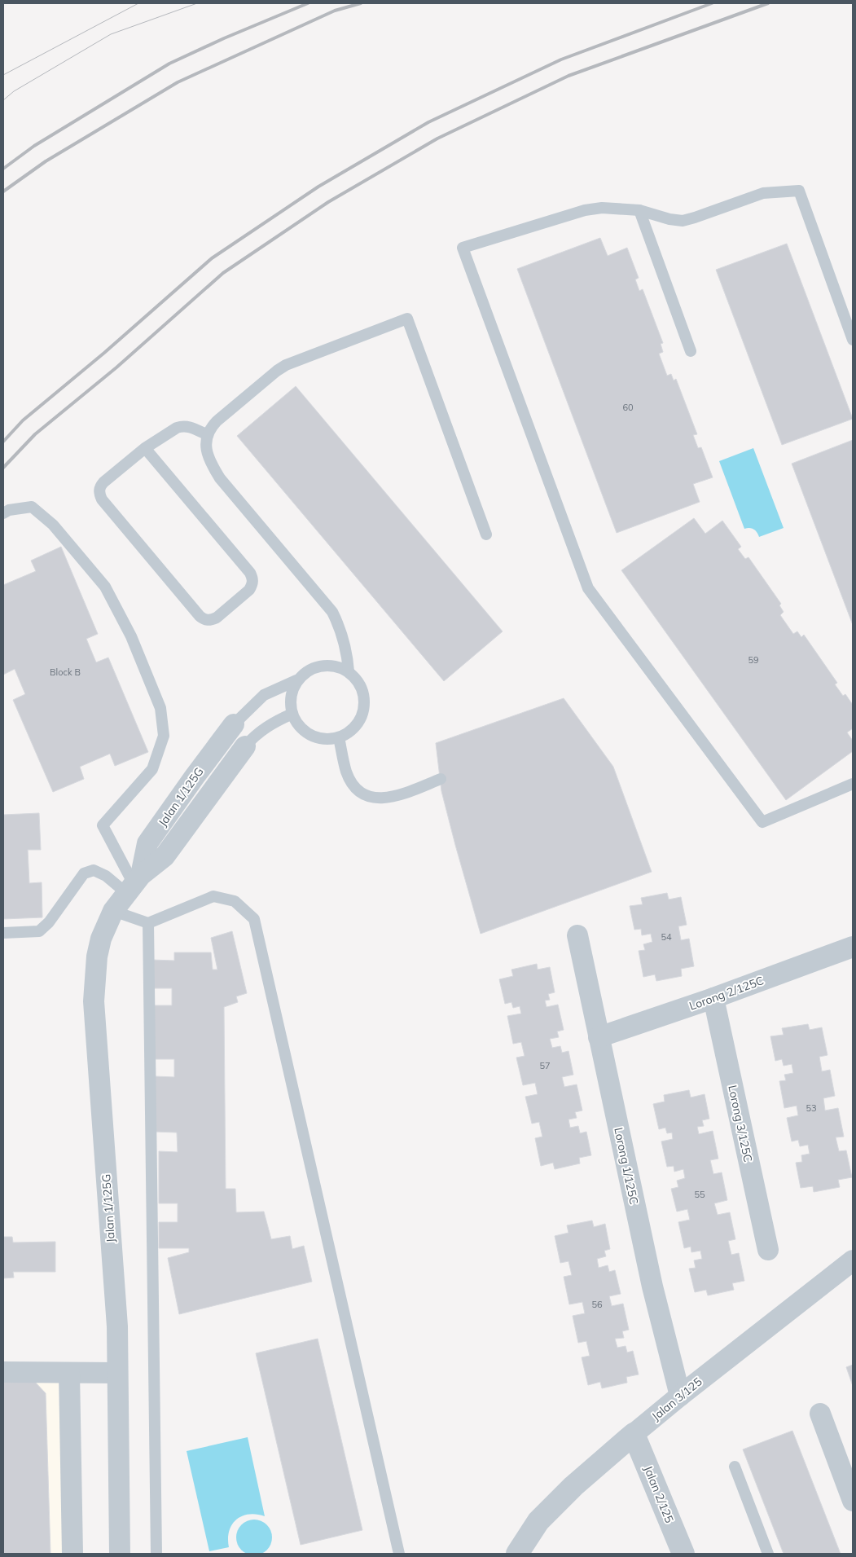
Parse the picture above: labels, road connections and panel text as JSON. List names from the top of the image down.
{
  "streets": {
    "street": [
      "Jalan 1/125G",
      "Lorong 2/125C",
      "Lorong 3/125C",
      "Lorong 1/125C",
      "Jalan 3/125",
      "Jalan 2/125"
    ]
  },
  "crossings": [
    ["Lorong 2/125C", "Lorong 3/125C"],
    ["Lorong 2/125C", "Lorong 1/125C"],
    ["Lorong 1/125C", "Jalan 3/125"],
    ["Jalan 3/125", "Jalan 2/125"]
  ],
  "house_numbers": [
    "60",
    "59",
    "Block B",
    "54",
    "57",
    "53",
    "55",
    "56"
  ]
}
